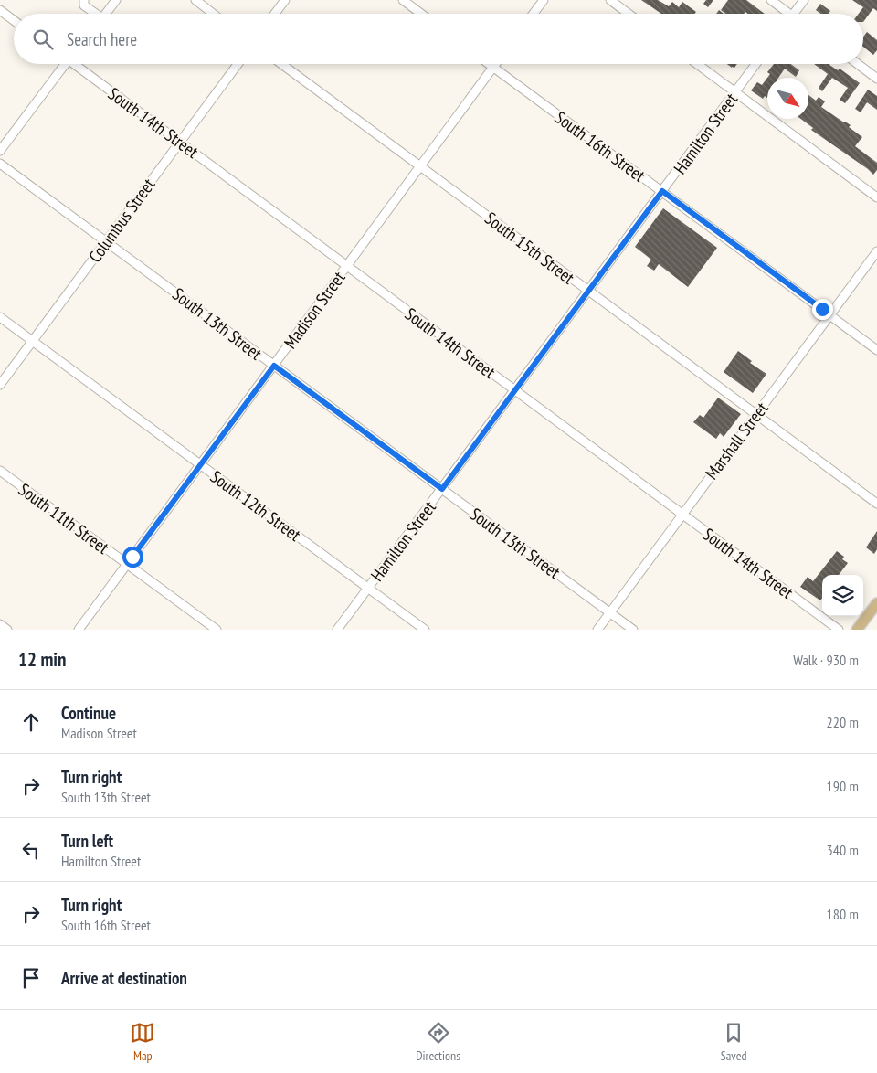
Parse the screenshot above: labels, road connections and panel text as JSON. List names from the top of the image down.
{
  "streets": {
    "street": [
      "South 14th Street",
      "Hamilton Street",
      "South 16th Street",
      "Columbus Street",
      "South 15th Street",
      "Madison Street",
      "South 13th Street",
      "Marshall Street",
      "South 12th Street",
      "South 11th Street"
    ]
  },
  "crossings": [
    ["South 14th Street", "Hamilton Street"],
    ["South 14th Street", "Columbus Street"],
    ["South 14th Street", "Madison Street"],
    ["South 14th Street", "Marshall Street"],
    ["Hamilton Street", "South 16th Street"],
    ["Hamilton Street", "South 15th Street"],
    ["Hamilton Street", "South 13th Street"],
    ["Hamilton Street", "South 12th Street"],
    ["South 16th Street", "Madison Street"],
    ["South 16th Street", "Marshall Street"],
    ["Columbus Street", "South 13th Street"],
    ["Columbus Street", "South 12th Street"],
    ["South 15th Street", "Madison Street"],
    ["South 15th Street", "Marshall Street"],
    ["Madison Street", "South 13th Street"],
    ["Madison Street", "South 12th Street"],
    ["Madison Street", "South 11th Street"],
    ["South 13th Street", "Marshall Street"]
  ],
  "north": "bottom right",
  "page": {
    "search": "Search here",
    "heading": ["12 min", "Walk · 930 m"],
    "list": [
      ["Continue", "Madison Street", "220 m"],
      ["Turn right", "South 13th Street", "190 m"],
      ["Turn left", "Hamilton Street", "340 m"],
      ["Turn right", "South 16th Street", "180 m"],
      "Arrive at destination"
    ],
    "nav": ["Map", "Directions", "Saved"]
  }
}
